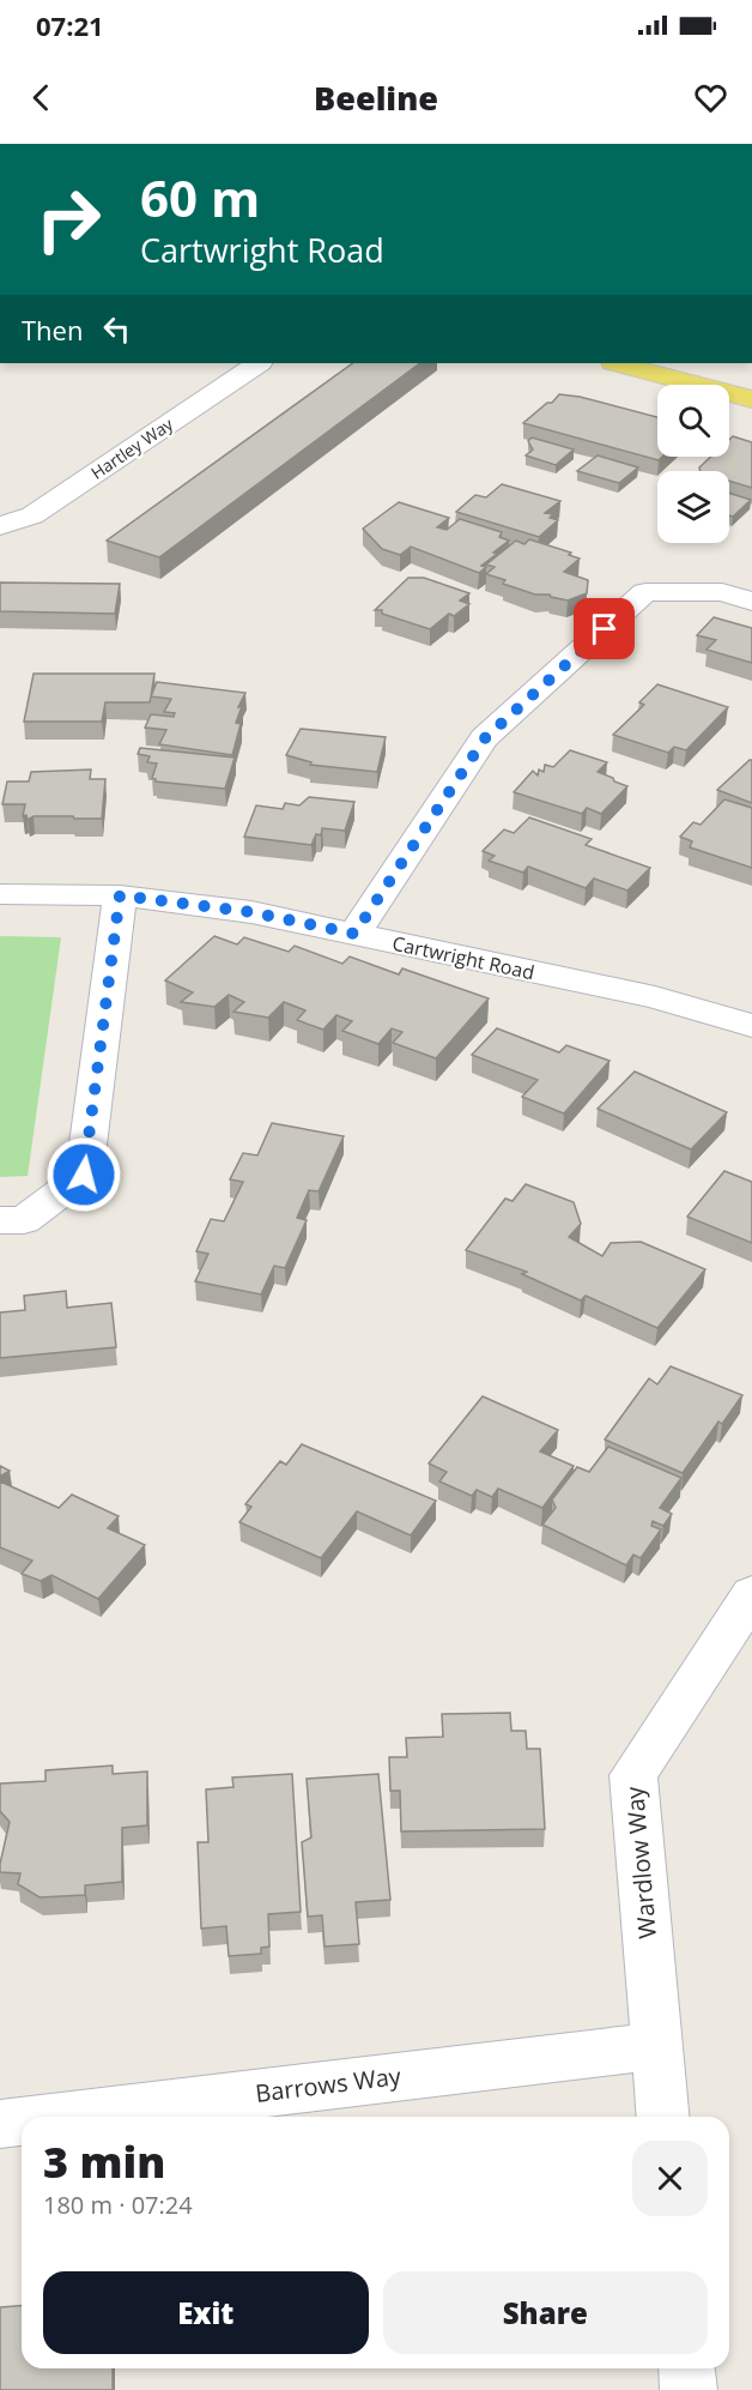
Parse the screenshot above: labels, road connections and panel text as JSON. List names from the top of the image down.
{
  "streets": {
    "street": [
      "Hartley Way",
      "Cartwright Road",
      "Wardlow Way",
      "Barrows Way"
    ]
  },
  "crossings": [
    ["Wardlow Way", "Barrows Way"]
  ],
  "page": {
    "status": "07:21",
    "header": "Beeline",
    "turn": ["60 m", "Cartwright Road"],
    "then": "Then",
    "heading": ["3 min", "180 m · 07:24"],
    "buttons": ["Exit", "Share"]
  }
}
